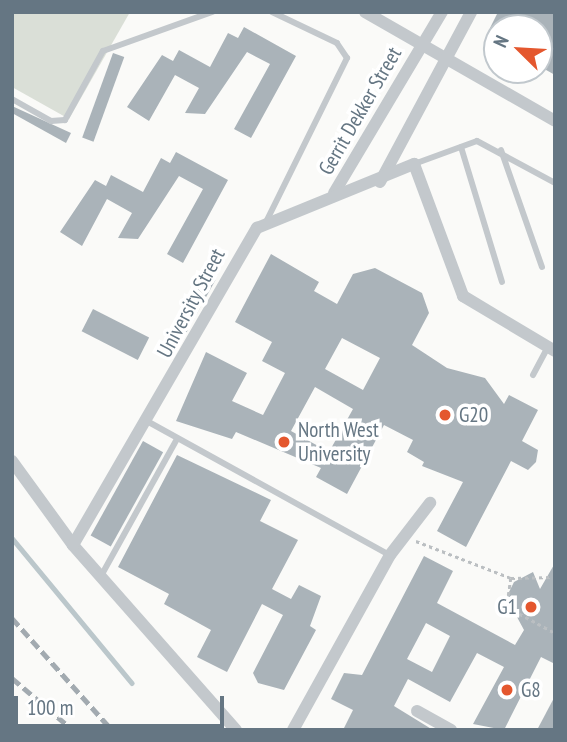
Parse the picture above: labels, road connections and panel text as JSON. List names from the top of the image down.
{
  "streets": {
    "street": ["Gerrit Dekker Street", "University Street"]
  },
  "crossings": [
    ["Gerrit Dekker Street", "University Street"]
  ],
  "places": [
    "G20",
    "North West University",
    "G1",
    "G8"
  ],
  "scale_bar": "100 m",
  "north": "top left"
}
